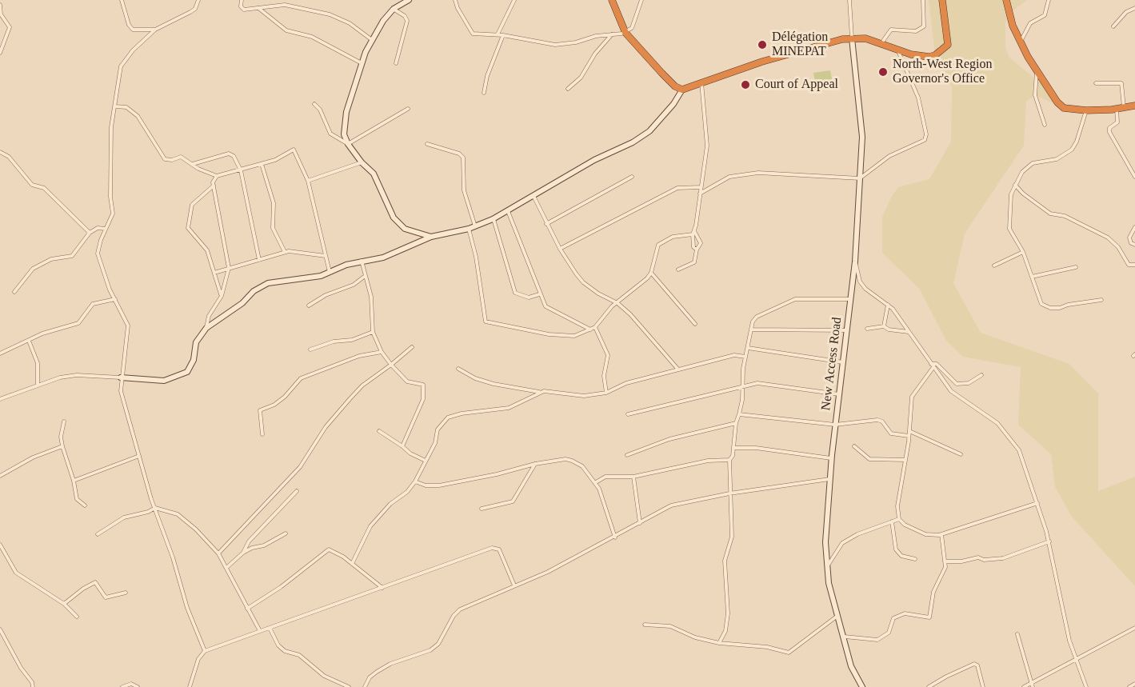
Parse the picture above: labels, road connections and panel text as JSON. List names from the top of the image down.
{
  "streets": {
    "street": ["New Access Road"]
  },
  "places": ["Délégation MINEPAT", "North-West Region Governor's Office", "Court of Appeal"]
}
